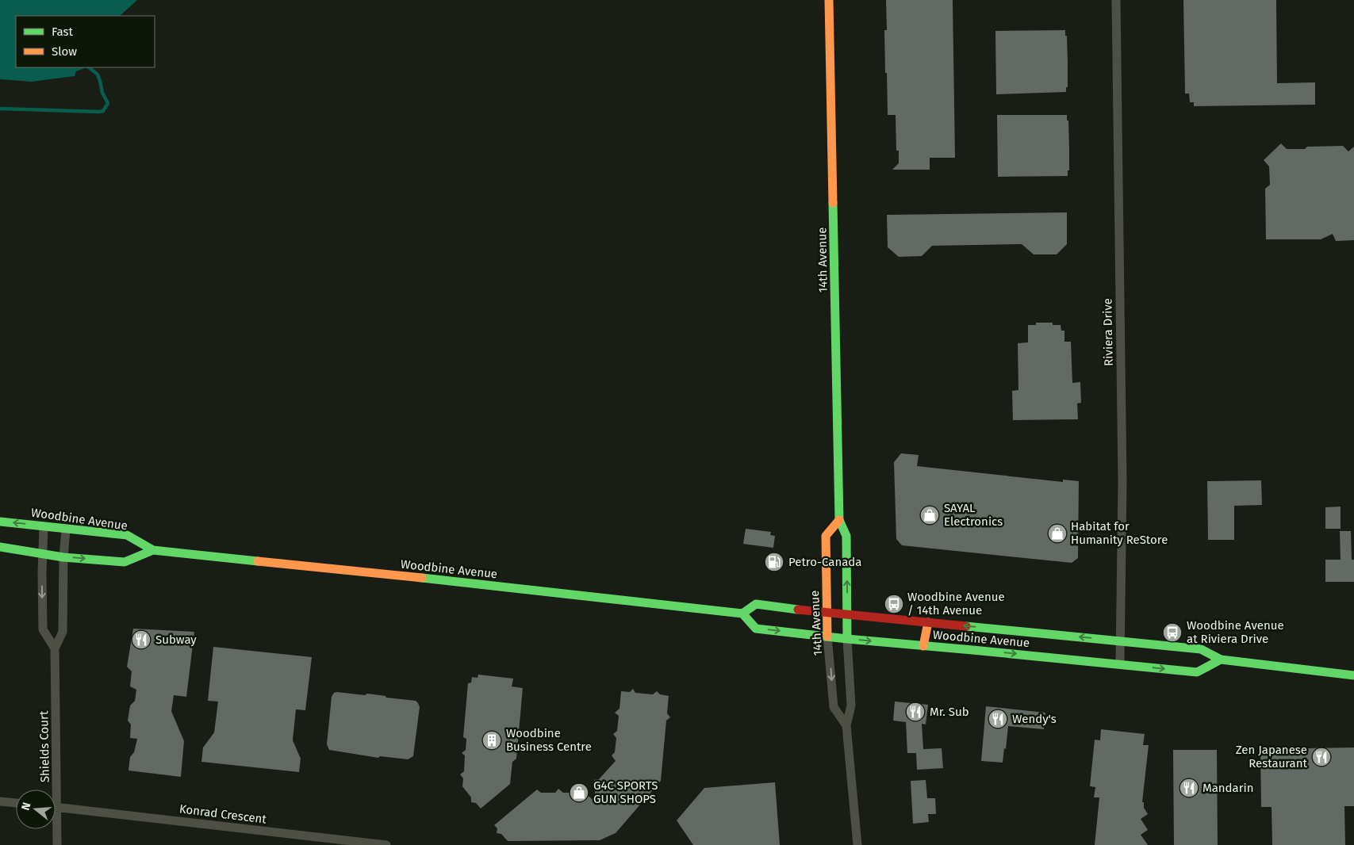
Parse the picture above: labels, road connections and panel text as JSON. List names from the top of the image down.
{
  "streets": {
    "main road": ["14th Avenue", "Woodbine Avenue"],
    "street": ["Riviera Drive", "Shields Court", "Konrad Crescent"]
  },
  "crossings": [
    ["14th Avenue", "Woodbine Avenue"],
    ["Riviera Drive", "Woodbine Avenue"],
    ["Woodbine Avenue", "Shields Court"]
  ],
  "places": {
    "shop": ["SAYAL Electronics", "Habitat for Humanity ReStore", "G4C SPORTS GUN SHOPS"],
    "fuel station": ["Petro-Canada"],
    "bus stop": ["Woodbine Avenue / 14th Avenue", "Woodbine Avenue at Riviera Drive"],
    "restaurant": [
      "Subway",
      "Mr. Sub",
      "Wendy's",
      "Zen Japanese Restaurant",
      "Mandarin"
    ],
    "building": ["Woodbine Business Centre"]
  },
  "legend": ["Fast", "Slow"],
  "north": "left"
}
